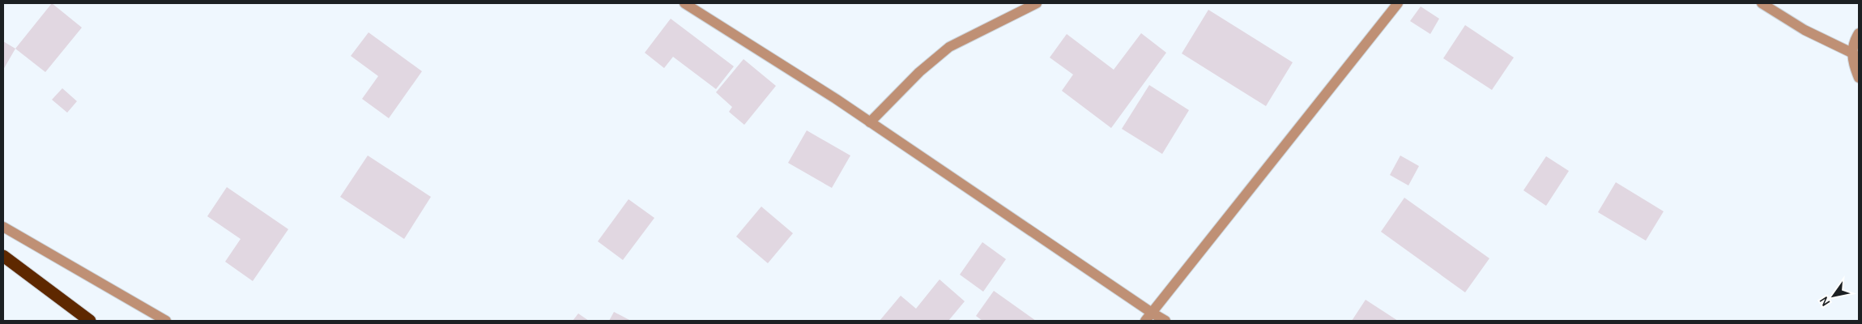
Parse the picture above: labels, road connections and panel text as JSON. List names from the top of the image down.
{
  "north": "bottom left"
}
